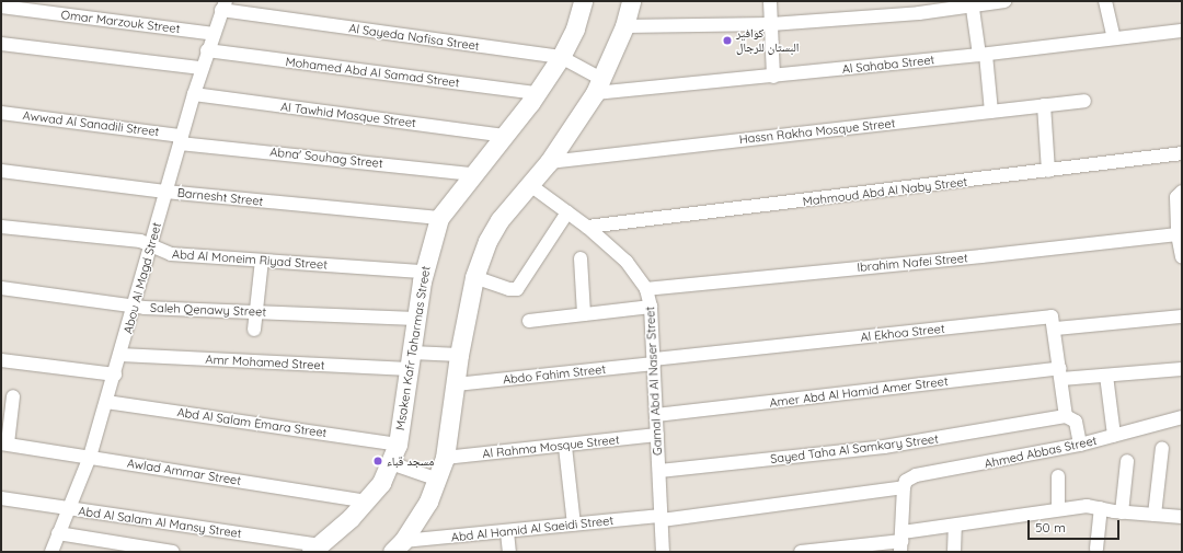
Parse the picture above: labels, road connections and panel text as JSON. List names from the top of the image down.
{
  "streets": {
    "street": [
      "Omar Marzouk Street",
      "Al Sayeda Nafisa Street",
      "Al Sahaba Street",
      "Mohamed Abd Al Samad Street",
      "Al Tawhid Mosque Street",
      "Awwad Al Sanadili Street",
      "Hassn Rakha Mosque Street",
      "Abna' Souhag Street",
      "Mahmoud Abd Al Naby Street",
      "Barnesht Street",
      "Abd Al Moneim Riyad Street",
      "Ibrahim Nafei Street",
      "Abou Al Magd Street",
      "Saleh Qenawy Street",
      "Al Ekhoa Street",
      "Msaken Kafr Taharmas Street",
      "Amr Mohamed Street",
      "Abdo Fahim Street",
      "Gamal Abd Al Naser Street",
      "Amer Abd Al Hamid Amer Street",
      "Abd Al Salam Emara Street",
      "Al Rahma Mosque Street",
      "Sayed Taha Al Samkary Street",
      "Ahmed Abbas Street",
      "Awlad Ammar Street",
      "Abd Al Salam Al Mansy Street",
      "Abd Al Hamid Al Saeidi Street"
    ]
  },
  "crossings": [
    ["Omar Marzouk Street", "Abou Al Magd Street"],
    ["Al Sayeda Nafisa Street", "Al Sahaba Street"],
    ["Al Sayeda Nafisa Street", "Abou Al Magd Street"],
    ["Al Sayeda Nafisa Street", "Msaken Kafr Taharmas Street"],
    ["Mohamed Abd Al Samad Street", "Abou Al Magd Street"],
    ["Mohamed Abd Al Samad Street", "Msaken Kafr Taharmas Street"],
    ["Al Tawhid Mosque Street", "Abou Al Magd Street"],
    ["Al Tawhid Mosque Street", "Msaken Kafr Taharmas Street"],
    ["Awwad Al Sanadili Street", "Abna' Souhag Street"],
    ["Awwad Al Sanadili Street", "Abou Al Magd Street"],
    ["Abna' Souhag Street", "Abou Al Magd Street"],
    ["Abna' Souhag Street", "Msaken Kafr Taharmas Street"],
    ["Mahmoud Abd Al Naby Street", "Gamal Abd Al Naser Street"],
    ["Barnesht Street", "Abou Al Magd Street"],
    ["Barnesht Street", "Msaken Kafr Taharmas Street"],
    ["Abd Al Moneim Riyad Street", "Abou Al Magd Street"],
    ["Abd Al Moneim Riyad Street", "Msaken Kafr Taharmas Street"],
    ["Ibrahim Nafei Street", "Gamal Abd Al Naser Street"],
    ["Abou Al Magd Street", "Saleh Qenawy Street"],
    ["Abou Al Magd Street", "Amr Mohamed Street"],
    ["Abou Al Magd Street", "Abd Al Salam Emara Street"],
    ["Abou Al Magd Street", "Awlad Ammar Street"],
    ["Abou Al Magd Street", "Abd Al Salam Al Mansy Street"],
    ["Saleh Qenawy Street", "Msaken Kafr Taharmas Street"],
    ["Al Ekhoa Street", "Abdo Fahim Street"],
    ["Al Ekhoa Street", "Gamal Abd Al Naser Street"],
    ["Msaken Kafr Taharmas Street", "Amr Mohamed Street"],
    ["Msaken Kafr Taharmas Street", "Abd Al Salam Emara Street"],
    ["Msaken Kafr Taharmas Street", "Awlad Ammar Street"],
    ["Msaken Kafr Taharmas Street", "Abd Al Salam Al Mansy Street"],
    ["Abdo Fahim Street", "Gamal Abd Al Naser Street"],
    ["Gamal Abd Al Naser Street", "Amer Abd Al Hamid Amer Street"],
    ["Gamal Abd Al Naser Street", "Al Rahma Mosque Street"],
    ["Gamal Abd Al Naser Street", "Sayed Taha Al Samkary Street"],
    ["Gamal Abd Al Naser Street", "Abd Al Hamid Al Saeidi Street"],
    ["Ahmed Abbas Street", "Abd Al Hamid Al Saeidi Street"]
  ],
  "places": ["كوافير البستان للرجال", "مسجد قباء"],
  "scale_bar": "50 m"
}
